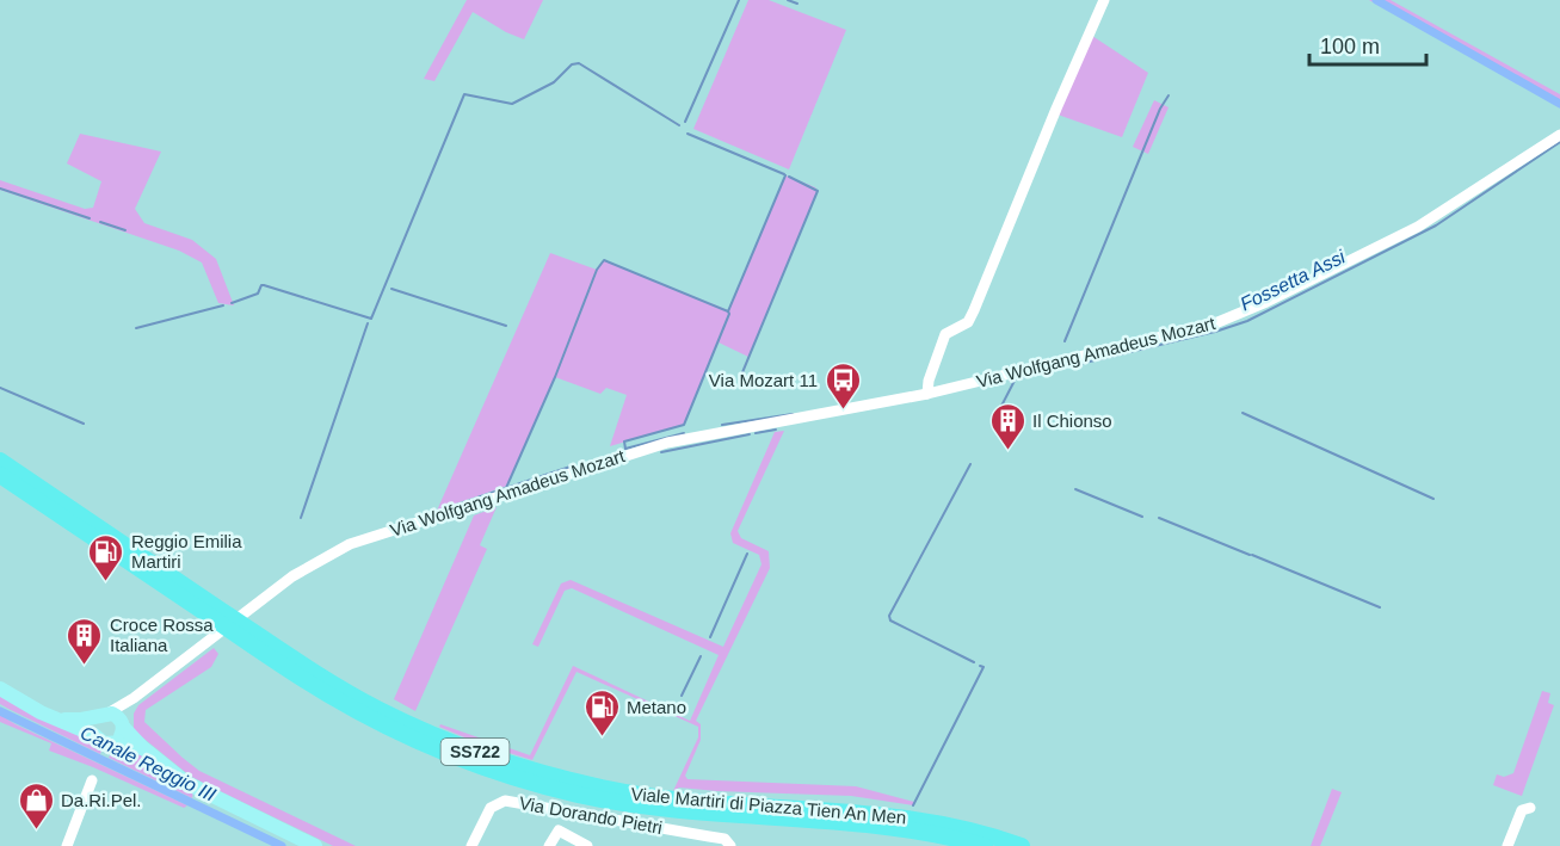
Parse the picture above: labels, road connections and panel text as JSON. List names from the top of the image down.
{
  "streets": {
    "highway": ["SS722", "Viale Martiri di Piazza Tien An Men"],
    "street": ["Via Wolfgang Amadeus Mozart", "Via Dorando Pietri"]
  },
  "crossings": [
    ["SS722", "Viale Martiri di Piazza Tien An Men"]
  ],
  "water": ["Fossetta Assi", "Canale Reggio III"],
  "places": {
    "bus stop": ["Via Mozart 11"],
    "building": ["Il Chionso", "Croce Rossa Italiana"],
    "fuel station": ["Reggio Emilia Martiri", "Metano"],
    "shop": ["Da.Ri.Pel."]
  },
  "scale_bar": "100 m"
}
